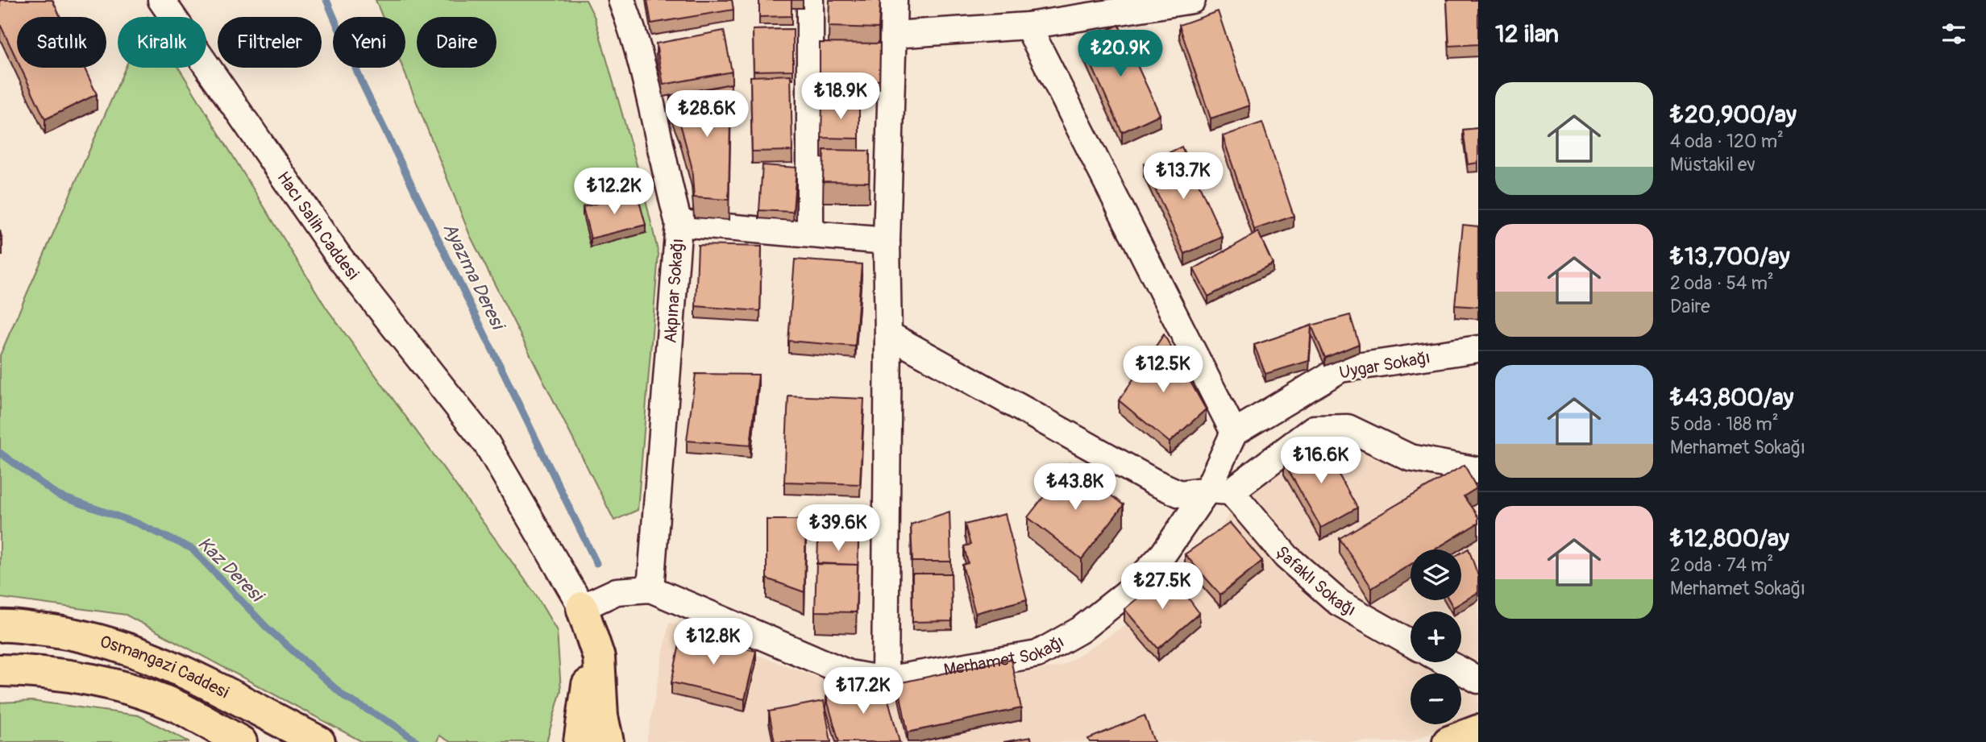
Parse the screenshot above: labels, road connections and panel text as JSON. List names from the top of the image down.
{
  "streets": {
    "main road": ["Osmangazi Caddesi"],
    "street": [
      "Hacı Salih Caddesi",
      "Akpınar Sokağı",
      "Uygar Sokağı",
      "Şafaklı Sokağı",
      "Merhamet Sokağı"
    ]
  },
  "crossings": [
    ["Akpınar Sokağı", "Merhamet Sokağı"],
    ["Şafaklı Sokağı", "Merhamet Sokağı"]
  ],
  "water": ["Ayazma Deresi", "Kaz Deresi"],
  "page": {
    "heading": "12 ilan",
    "chip": [
      "Satılık",
      "Kiralık",
      "Filtreler",
      "Yeni",
      "Daire"
    ],
    "price": [
      "₺20.9K",
      "₺18.9K",
      "₺28.6K",
      "₺13.7K",
      "₺12.2K",
      "₺12.5K",
      "₺16.6K",
      "₺43.8K",
      "₺39.6K",
      "₺27.5K",
      "₺12.8K",
      "₺17.2K"
    ],
    "list": [
      {
        "name": "₺20,900/ay",
        "note": "4 oda · 120 m² · Müstakil ev"
      },
      {
        "name": "₺13,700/ay",
        "note": "2 oda · 54 m² · Daire"
      },
      {
        "name": "₺43,800/ay",
        "note": "5 oda · 188 m² · Merhamet Sokağı"
      },
      {
        "name": "₺12,800/ay",
        "note": "2 oda · 74 m² · Merhamet Sokağı"
      }
    ],
    "map_buttons": ["+", "−"]
  }
}
